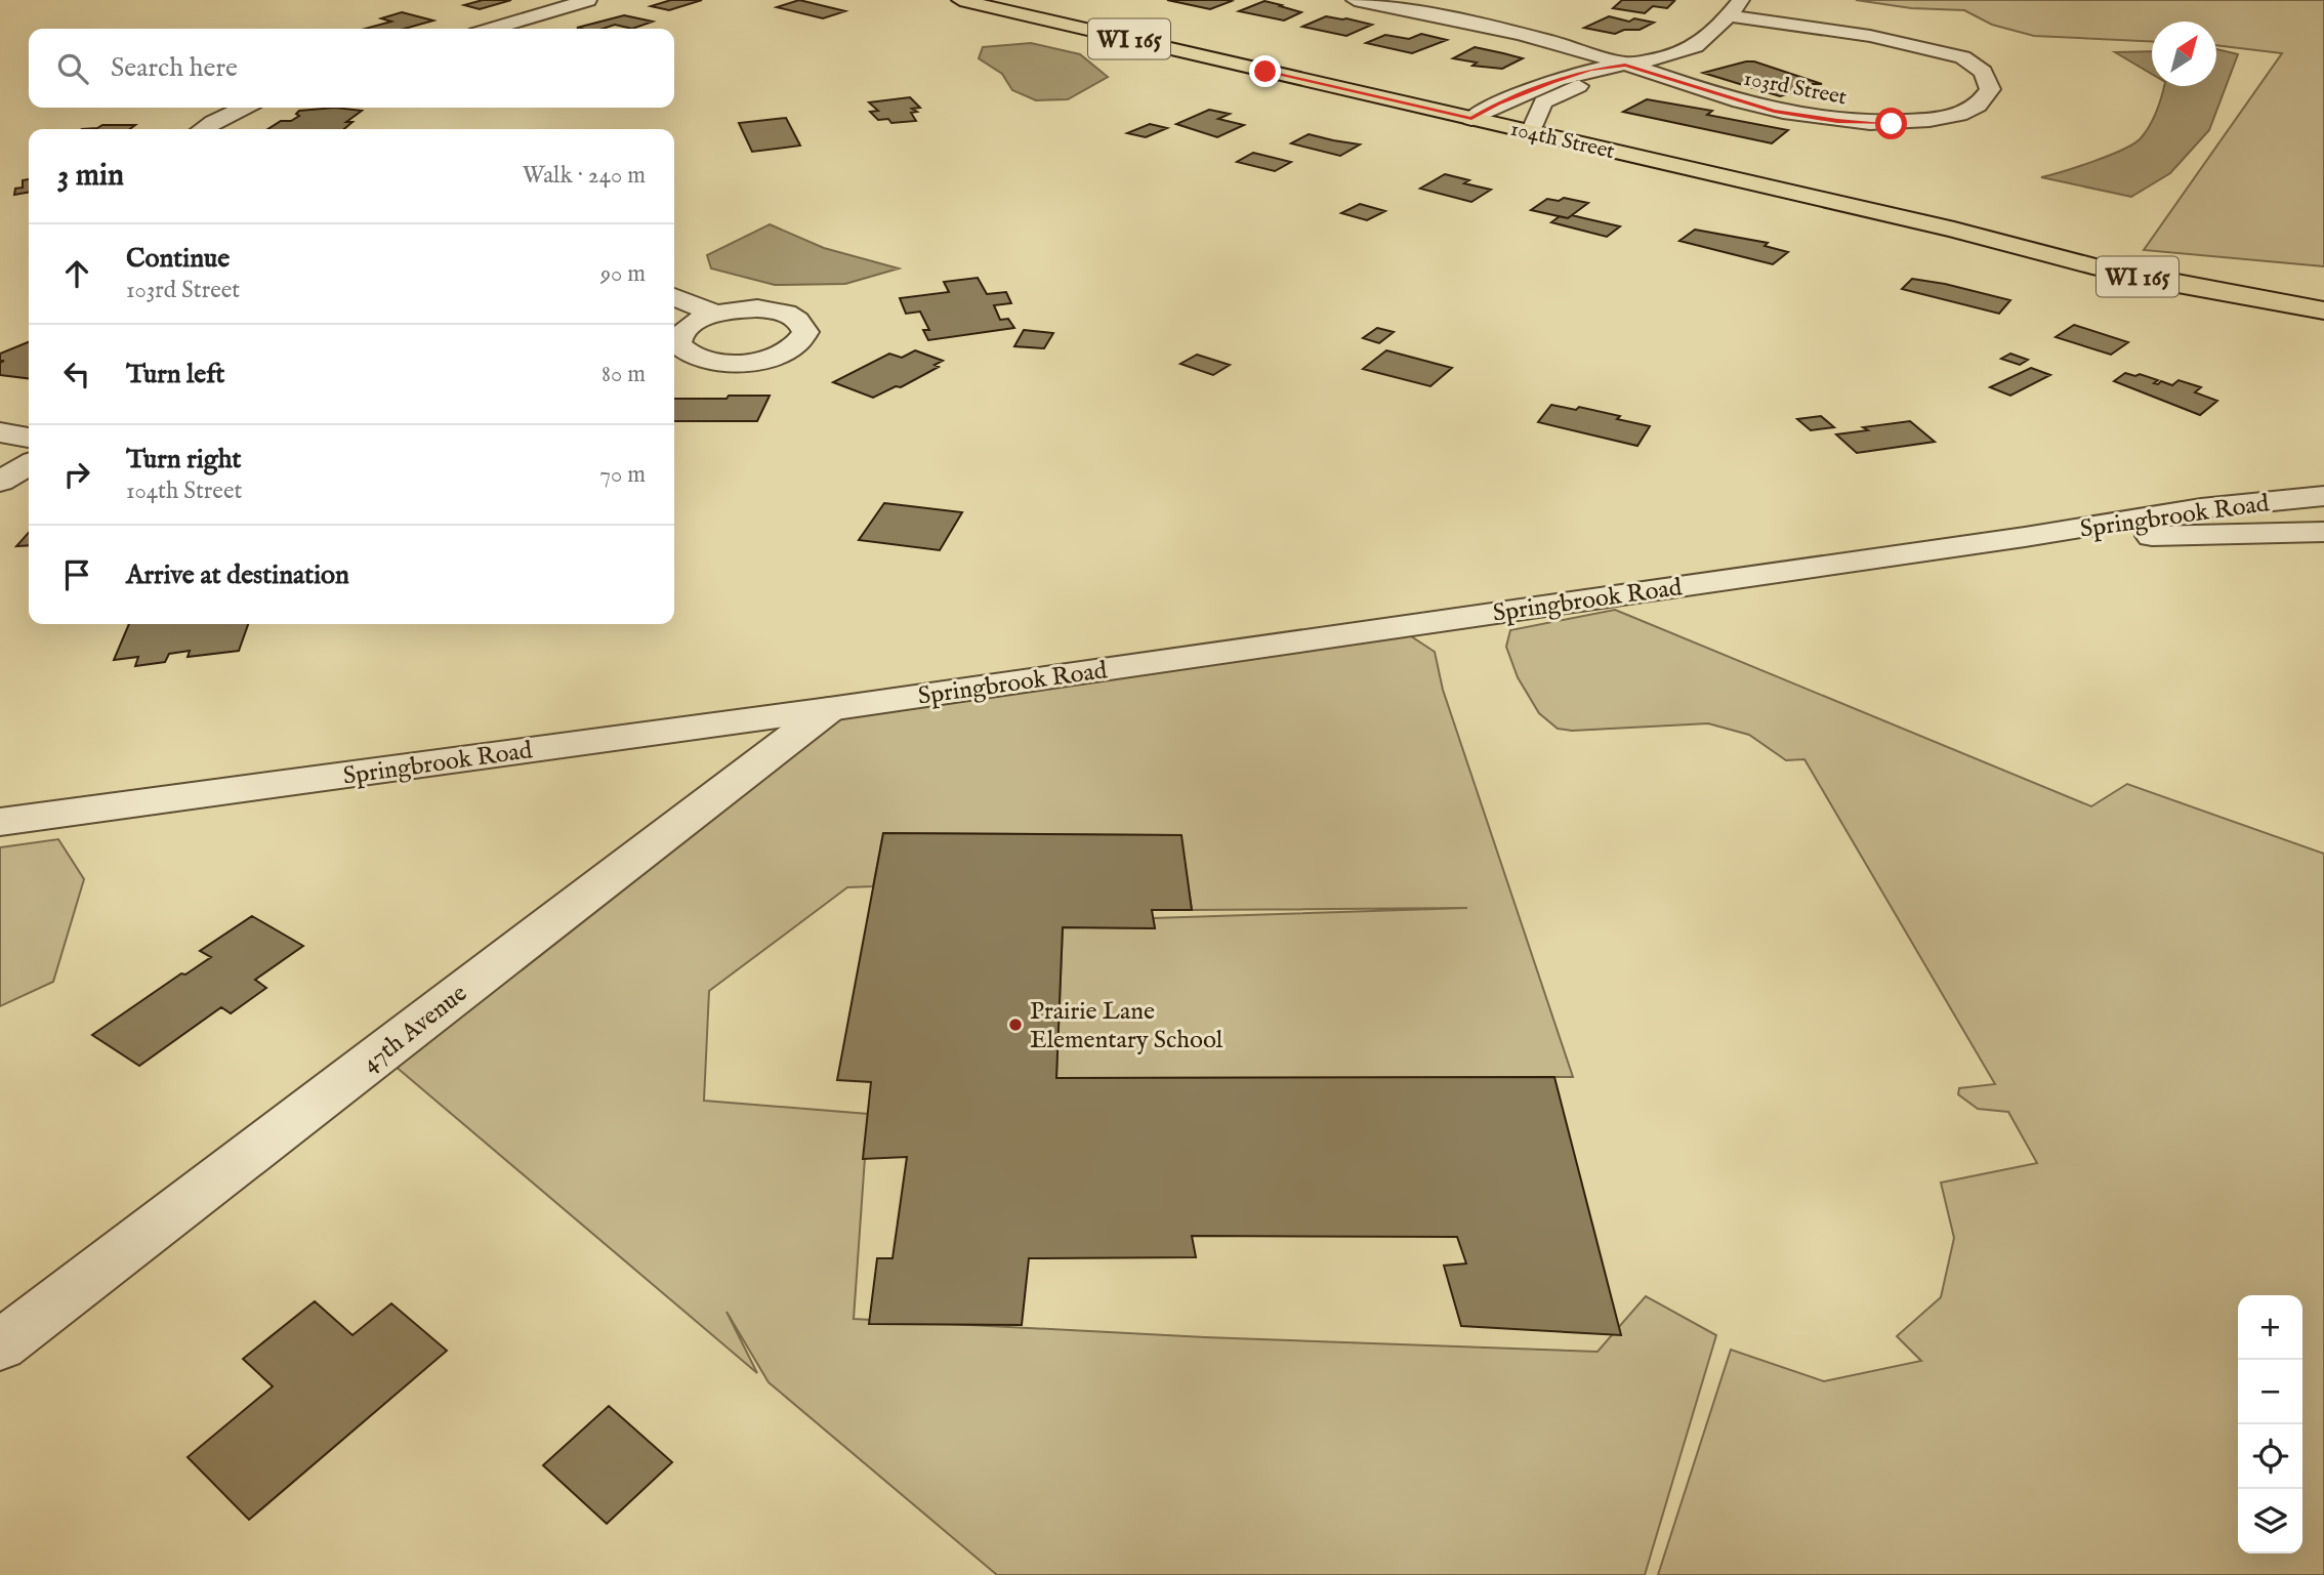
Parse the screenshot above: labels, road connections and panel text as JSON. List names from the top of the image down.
{
  "streets": {
    "main road": ["WI 165", "104th Street"],
    "street": ["103rd Street", "Springbrook Road", "47th Avenue"]
  },
  "crossings": [
    ["Springbrook Road", "47th Avenue"]
  ],
  "places": ["Prairie Lane Elementary School"],
  "north": "top right",
  "page": {
    "search": "Search here",
    "heading": ["3 min", "Walk · 240 m"],
    "list": [
      ["Continue", "103rd Street", "90 m"],
      ["Turn left", "80 m"],
      ["Turn right", "104th Street", "70 m"],
      "Arrive at destination"
    ],
    "map_buttons": ["+", "−"]
  }
}
